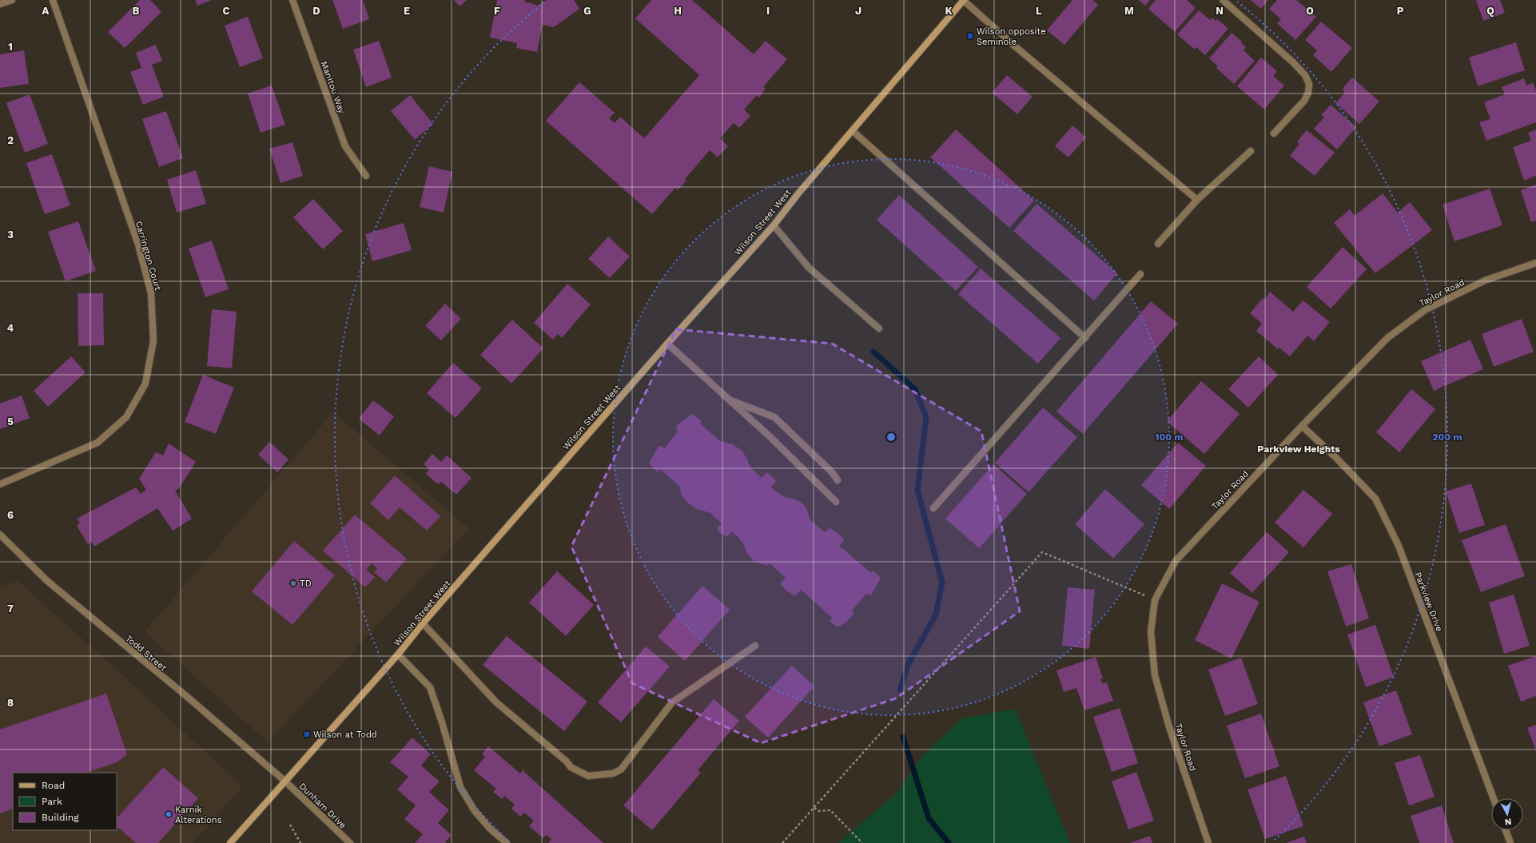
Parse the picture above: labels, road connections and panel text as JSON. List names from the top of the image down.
{
  "streets": {
    "main road": ["Wilson Street West"],
    "street": [
      "Manitou Way",
      "Carrington Court",
      "Taylor Road",
      "Parkview Drive",
      "Todd Street",
      "Dunham Drive"
    ]
  },
  "crossings": [
    ["Wilson Street West", "Todd Street"],
    ["Wilson Street West", "Dunham Drive"],
    ["Taylor Road", "Parkview Drive"],
    ["Todd Street", "Dunham Drive"]
  ],
  "districts": ["Parkview Heights"],
  "places": {
    "transit": ["Wilson opposite Seminole", "Wilson at Todd"],
    "other": ["TD", "Karnik Alterations"]
  },
  "legend": ["Road", "Park", "Building"],
  "north": "bottom",
  "grid": {
    "columns": [
      "A",
      "B",
      "C",
      "D",
      "E",
      "F",
      "G",
      "H",
      "I",
      "J",
      "K",
      "L",
      "M",
      "N",
      "O",
      "P",
      "Q"
    ],
    "rows": [
      "1",
      "2",
      "3",
      "4",
      "5",
      "6",
      "7",
      "8"
    ]
  },
  "rings": ["100 m", "200 m"]
}
